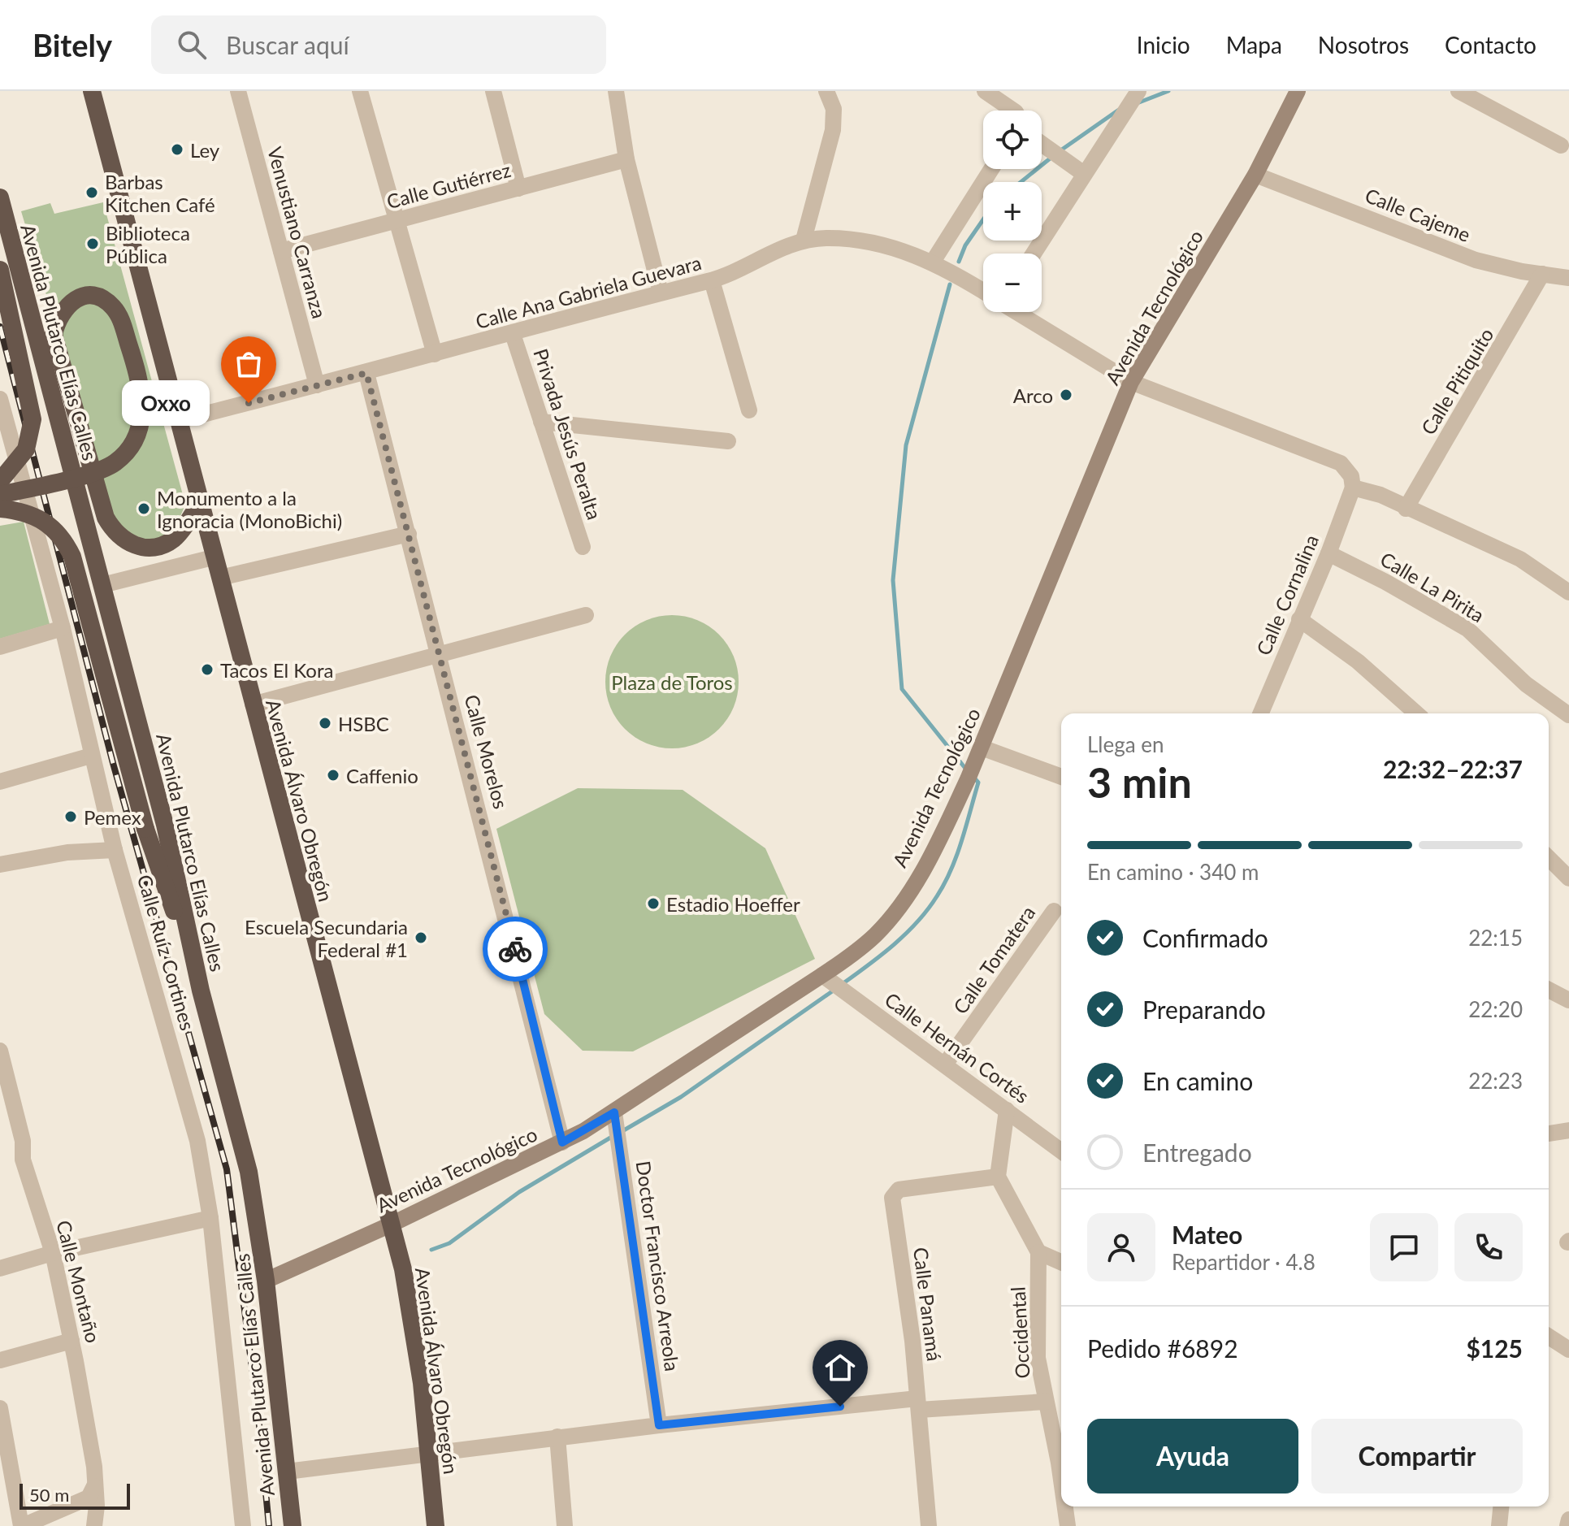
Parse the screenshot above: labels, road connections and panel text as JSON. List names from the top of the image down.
{
  "streets": {
    "highway": ["Avenida Plutarco Elías Calles", "Avenida Álvaro Obregón"],
    "main road": ["Avenida Tecnológico"],
    "street": [
      "Calle Gutiérrez",
      "Calle Cajeme",
      "Venustiano Carranza",
      "Calle Ana Gabriela Guevara",
      "Calle Pitiquito",
      "Privada Jesús Peralta",
      "Calle La Pirita",
      "Calle Cornalina",
      "Calle Morelos",
      "Calle Ruíz Cortines",
      "Calle Tomatera",
      "Calle Hernán Cortés",
      "Doctor Francisco Arreola",
      "Calle Montaño",
      "Calle Panamá",
      "Occidental"
    ]
  },
  "crossings": [
    ["Calle Gutiérrez", "Venustiano Carranza"],
    ["Calle Cajeme", "Avenida Tecnológico"],
    ["Calle Cajeme", "Calle Pitiquito"],
    ["Venustiano Carranza", "Calle Ana Gabriela Guevara"],
    ["Calle Ana Gabriela Guevara", "Avenida Tecnológico"],
    ["Calle Ana Gabriela Guevara", "Privada Jesús Peralta"],
    ["Calle Ana Gabriela Guevara", "Calle Cornalina"],
    ["Calle Ana Gabriela Guevara", "Calle Morelos"],
    ["Calle Ana Gabriela Guevara", "Avenida Álvaro Obregón"],
    ["Avenida Tecnológico", "Avenida Plutarco Elías Calles"],
    ["Avenida Tecnológico", "Calle Morelos"],
    ["Avenida Tecnológico", "Avenida Álvaro Obregón"],
    ["Avenida Tecnológico", "Calle Hernán Cortés"],
    ["Avenida Tecnológico", "Doctor Francisco Arreola"],
    ["Calle La Pirita", "Calle Cornalina"],
    ["Calle Tomatera", "Calle Hernán Cortés"]
  ],
  "parks": ["Plaza de Toros"],
  "places": [
    "Ley",
    "Barbas Kitchen Café",
    "Biblioteca Pública",
    "Arco",
    "Oxxo",
    "Monumento a la Ignoracia (MonoBichi)",
    "Tacos El Kora",
    "HSBC",
    "Caffenio",
    "Pemex",
    "Estadio Hoeffer",
    "Escuela Secundaria Federal #1"
  ],
  "scale_bar": "50 m",
  "page": {
    "header": "Bitely",
    "search": "Buscar aquí",
    "nav": [
      "Inicio",
      "Mapa",
      "Nosotros",
      "Contacto"
    ],
    "map_buttons": ["+", "−"],
    "bubble": "Oxxo",
    "heading": ["3 min", "Llega en", "22:32–22:37"],
    "panel": [
      "Mateo",
      "Repartidor · 4.8",
      "Pedido #6892",
      "$125"
    ],
    "bar": "En camino · 340 m",
    "list": [
      ["Confirmado", "22:15"],
      ["Preparando", "22:20"],
      ["En camino", "22:23"],
      "Entregado"
    ],
    "buttons": ["Ayuda", "Compartir"],
    "scale": "50 m"
  }
}
